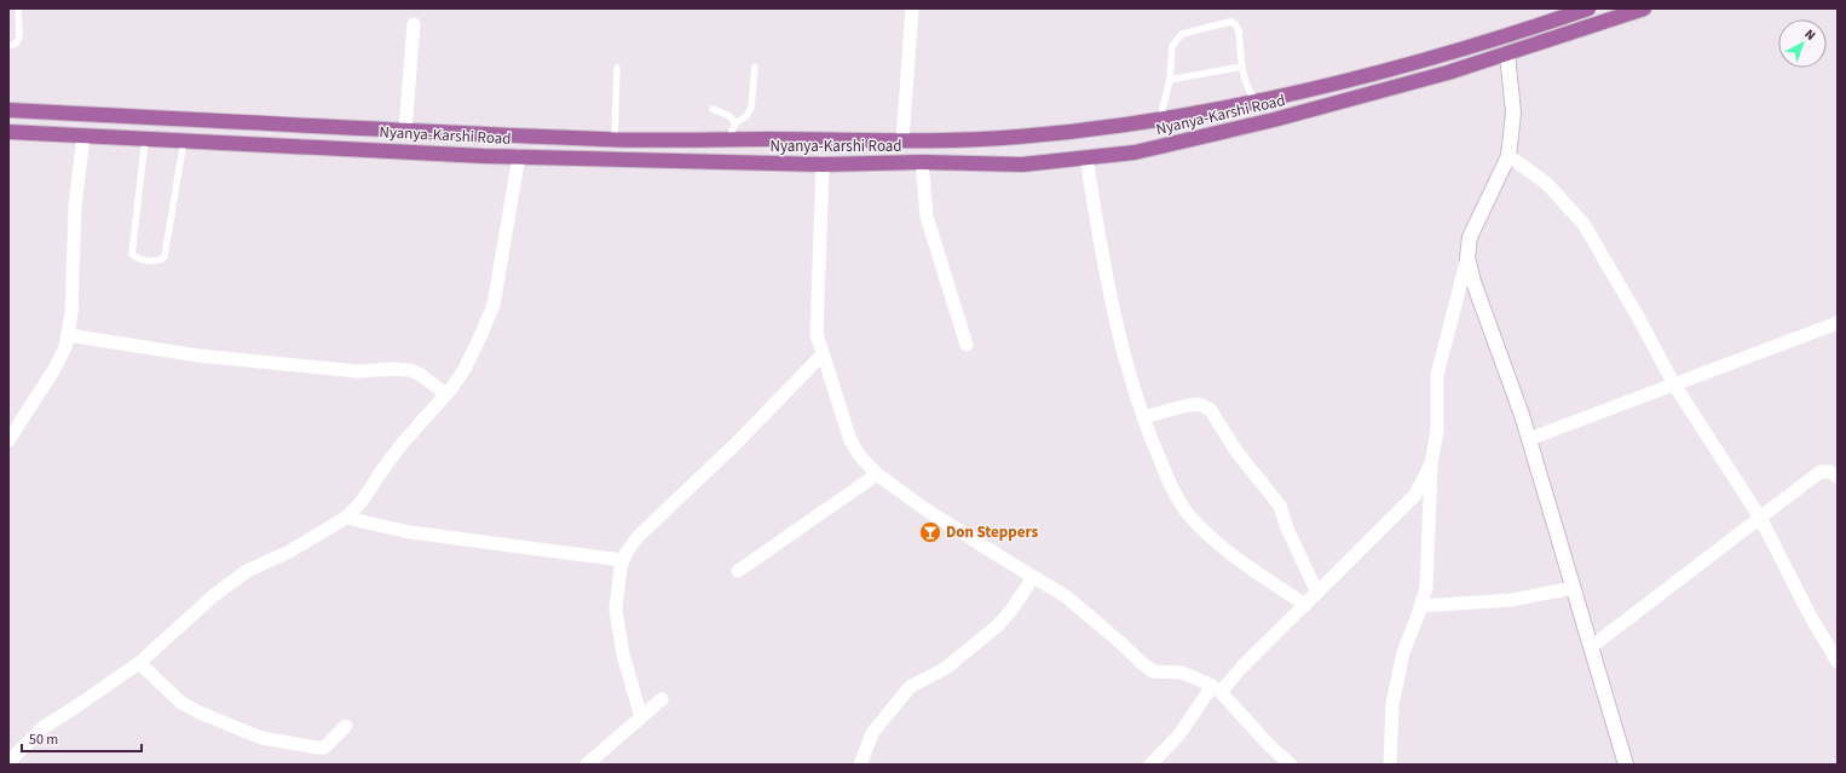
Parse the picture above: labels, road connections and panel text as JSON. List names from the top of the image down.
{
  "streets": {
    "main road": ["Nyanya-Karshi Road"]
  },
  "places": {
    "bar": ["Don Steppers"]
  },
  "scale_bar": "50 m",
  "north": "top right"
}
